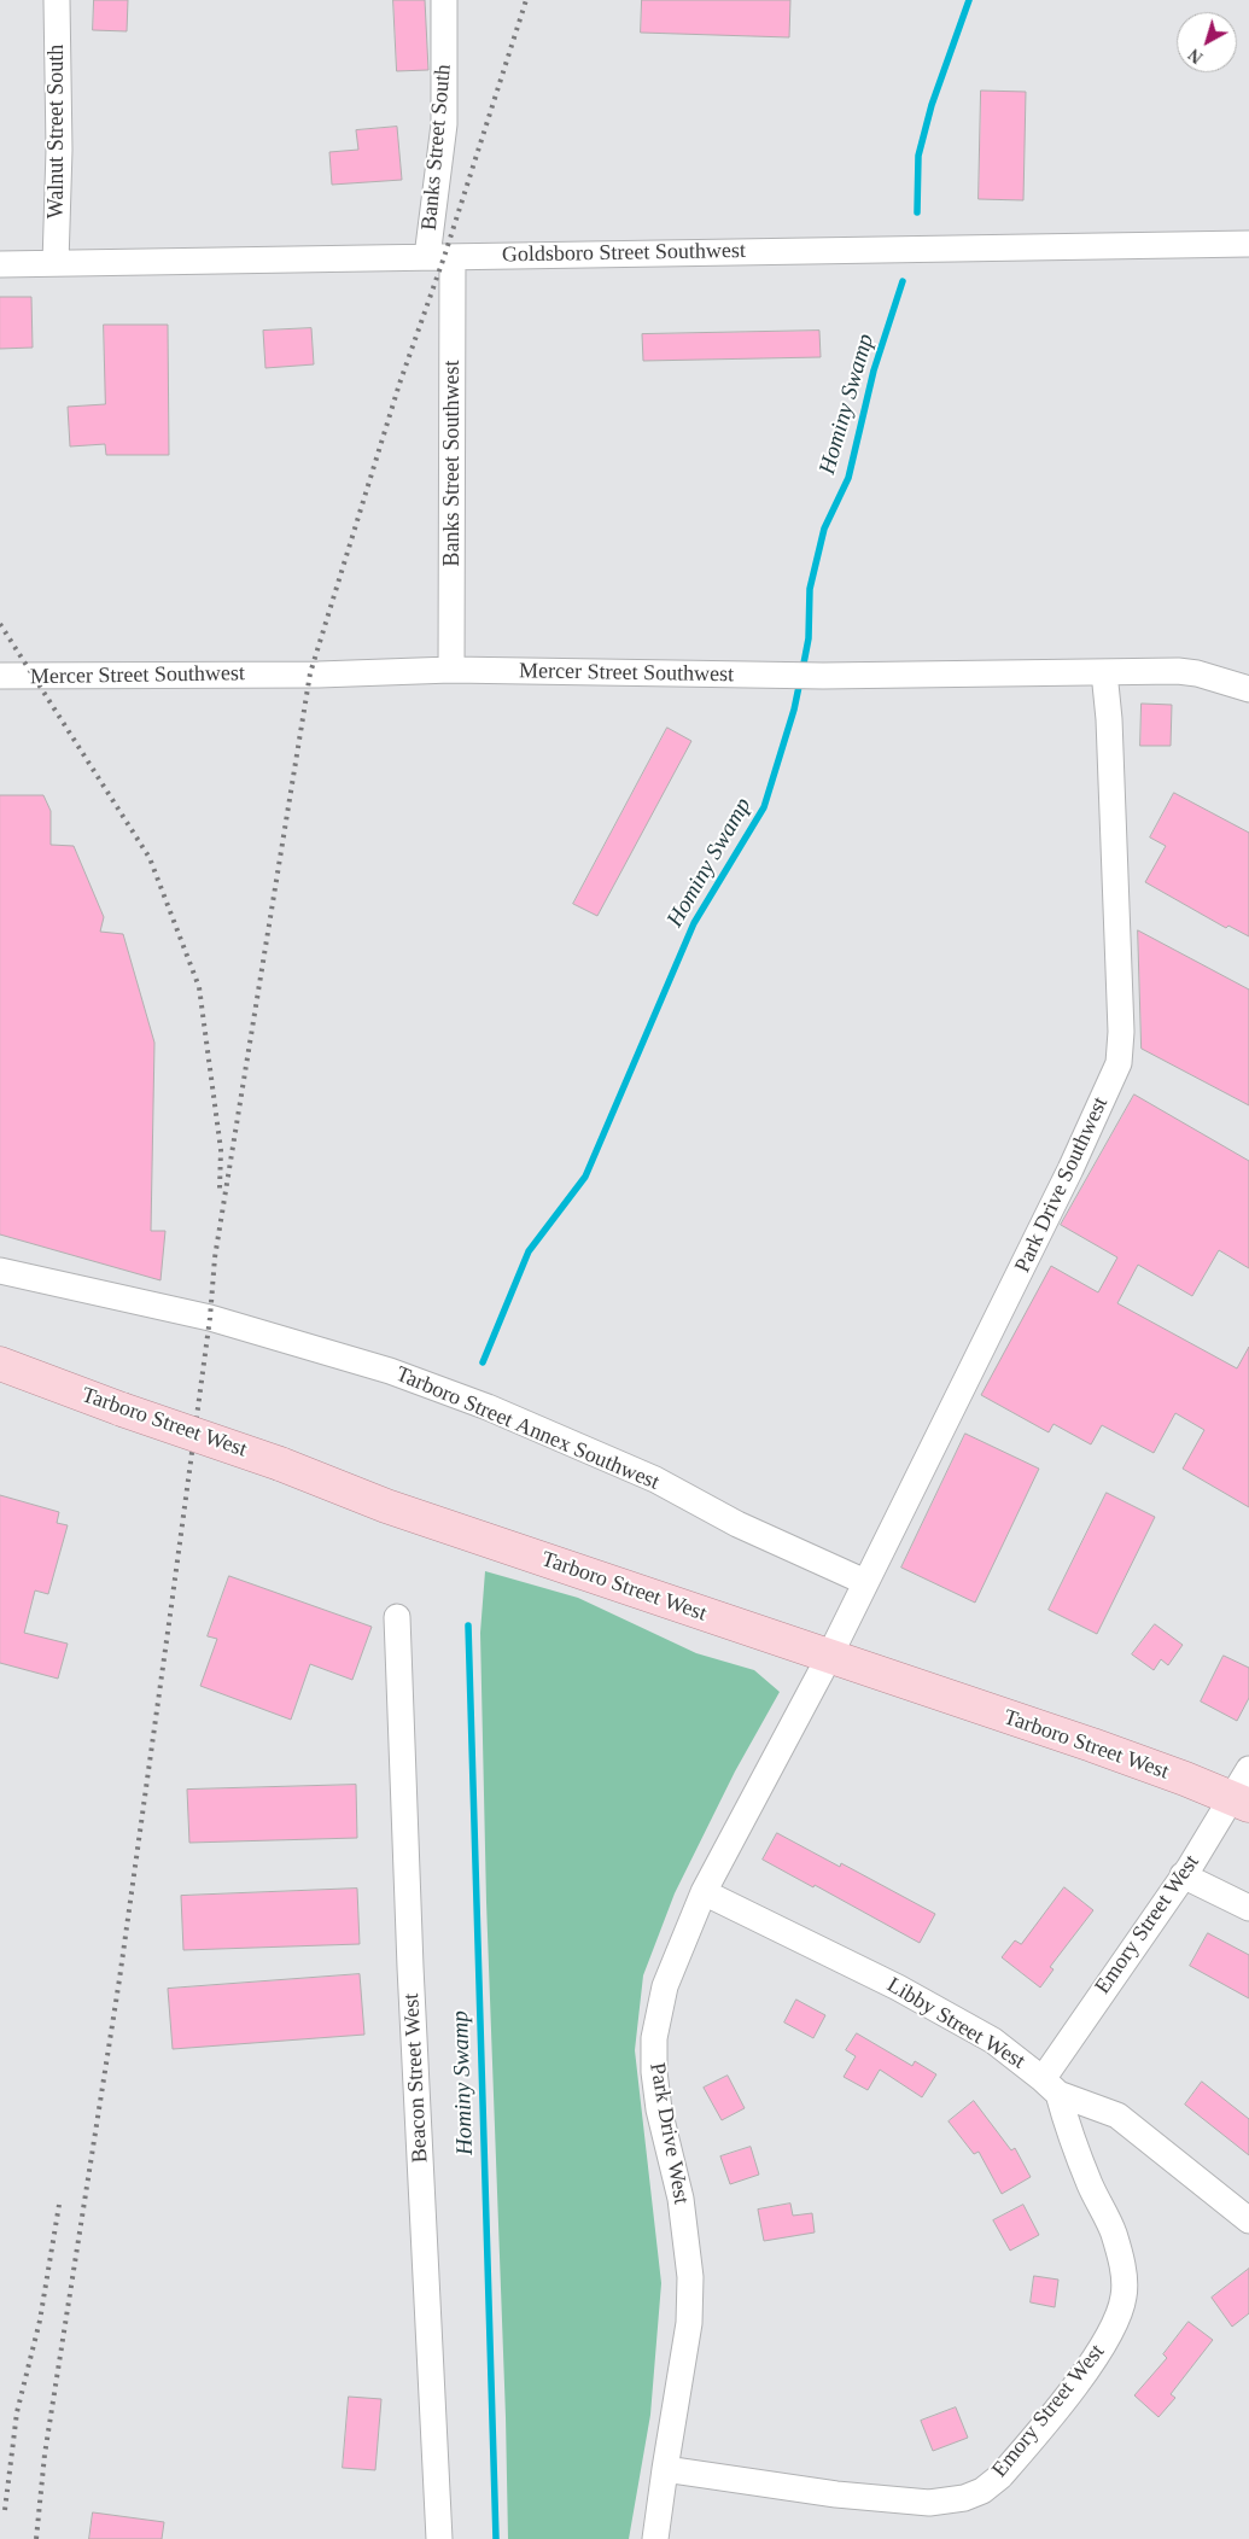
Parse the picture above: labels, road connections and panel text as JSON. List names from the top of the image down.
{
  "streets": {
    "main road": ["Tarboro Street West"],
    "street": [
      "Walnut Street South",
      "Banks Street South",
      "Goldsboro Street Southwest",
      "Banks Street Southwest",
      "Mercer Street Southwest",
      "Park Drive Southwest",
      "Tarboro Street Annex Southwest",
      "Emory Street West",
      "Libby Street West",
      "Beacon Street West",
      "Park Drive West"
    ]
  },
  "crossings": [
    ["Walnut Street South", "Goldsboro Street Southwest"],
    ["Banks Street South", "Goldsboro Street Southwest"],
    ["Goldsboro Street Southwest", "Banks Street Southwest"],
    ["Banks Street Southwest", "Mercer Street Southwest"],
    ["Mercer Street Southwest", "Park Drive Southwest"],
    ["Park Drive Southwest", "Tarboro Street West"],
    ["Park Drive Southwest", "Tarboro Street Annex Southwest"],
    ["Park Drive Southwest", "Park Drive West"],
    ["Tarboro Street West", "Emory Street West"],
    ["Tarboro Street West", "Park Drive West"],
    ["Emory Street West", "Libby Street West"],
    ["Emory Street West", "Park Drive West"],
    ["Libby Street West", "Park Drive West"]
  ],
  "water": ["Hominy Swamp"],
  "north": "bottom left"
}
